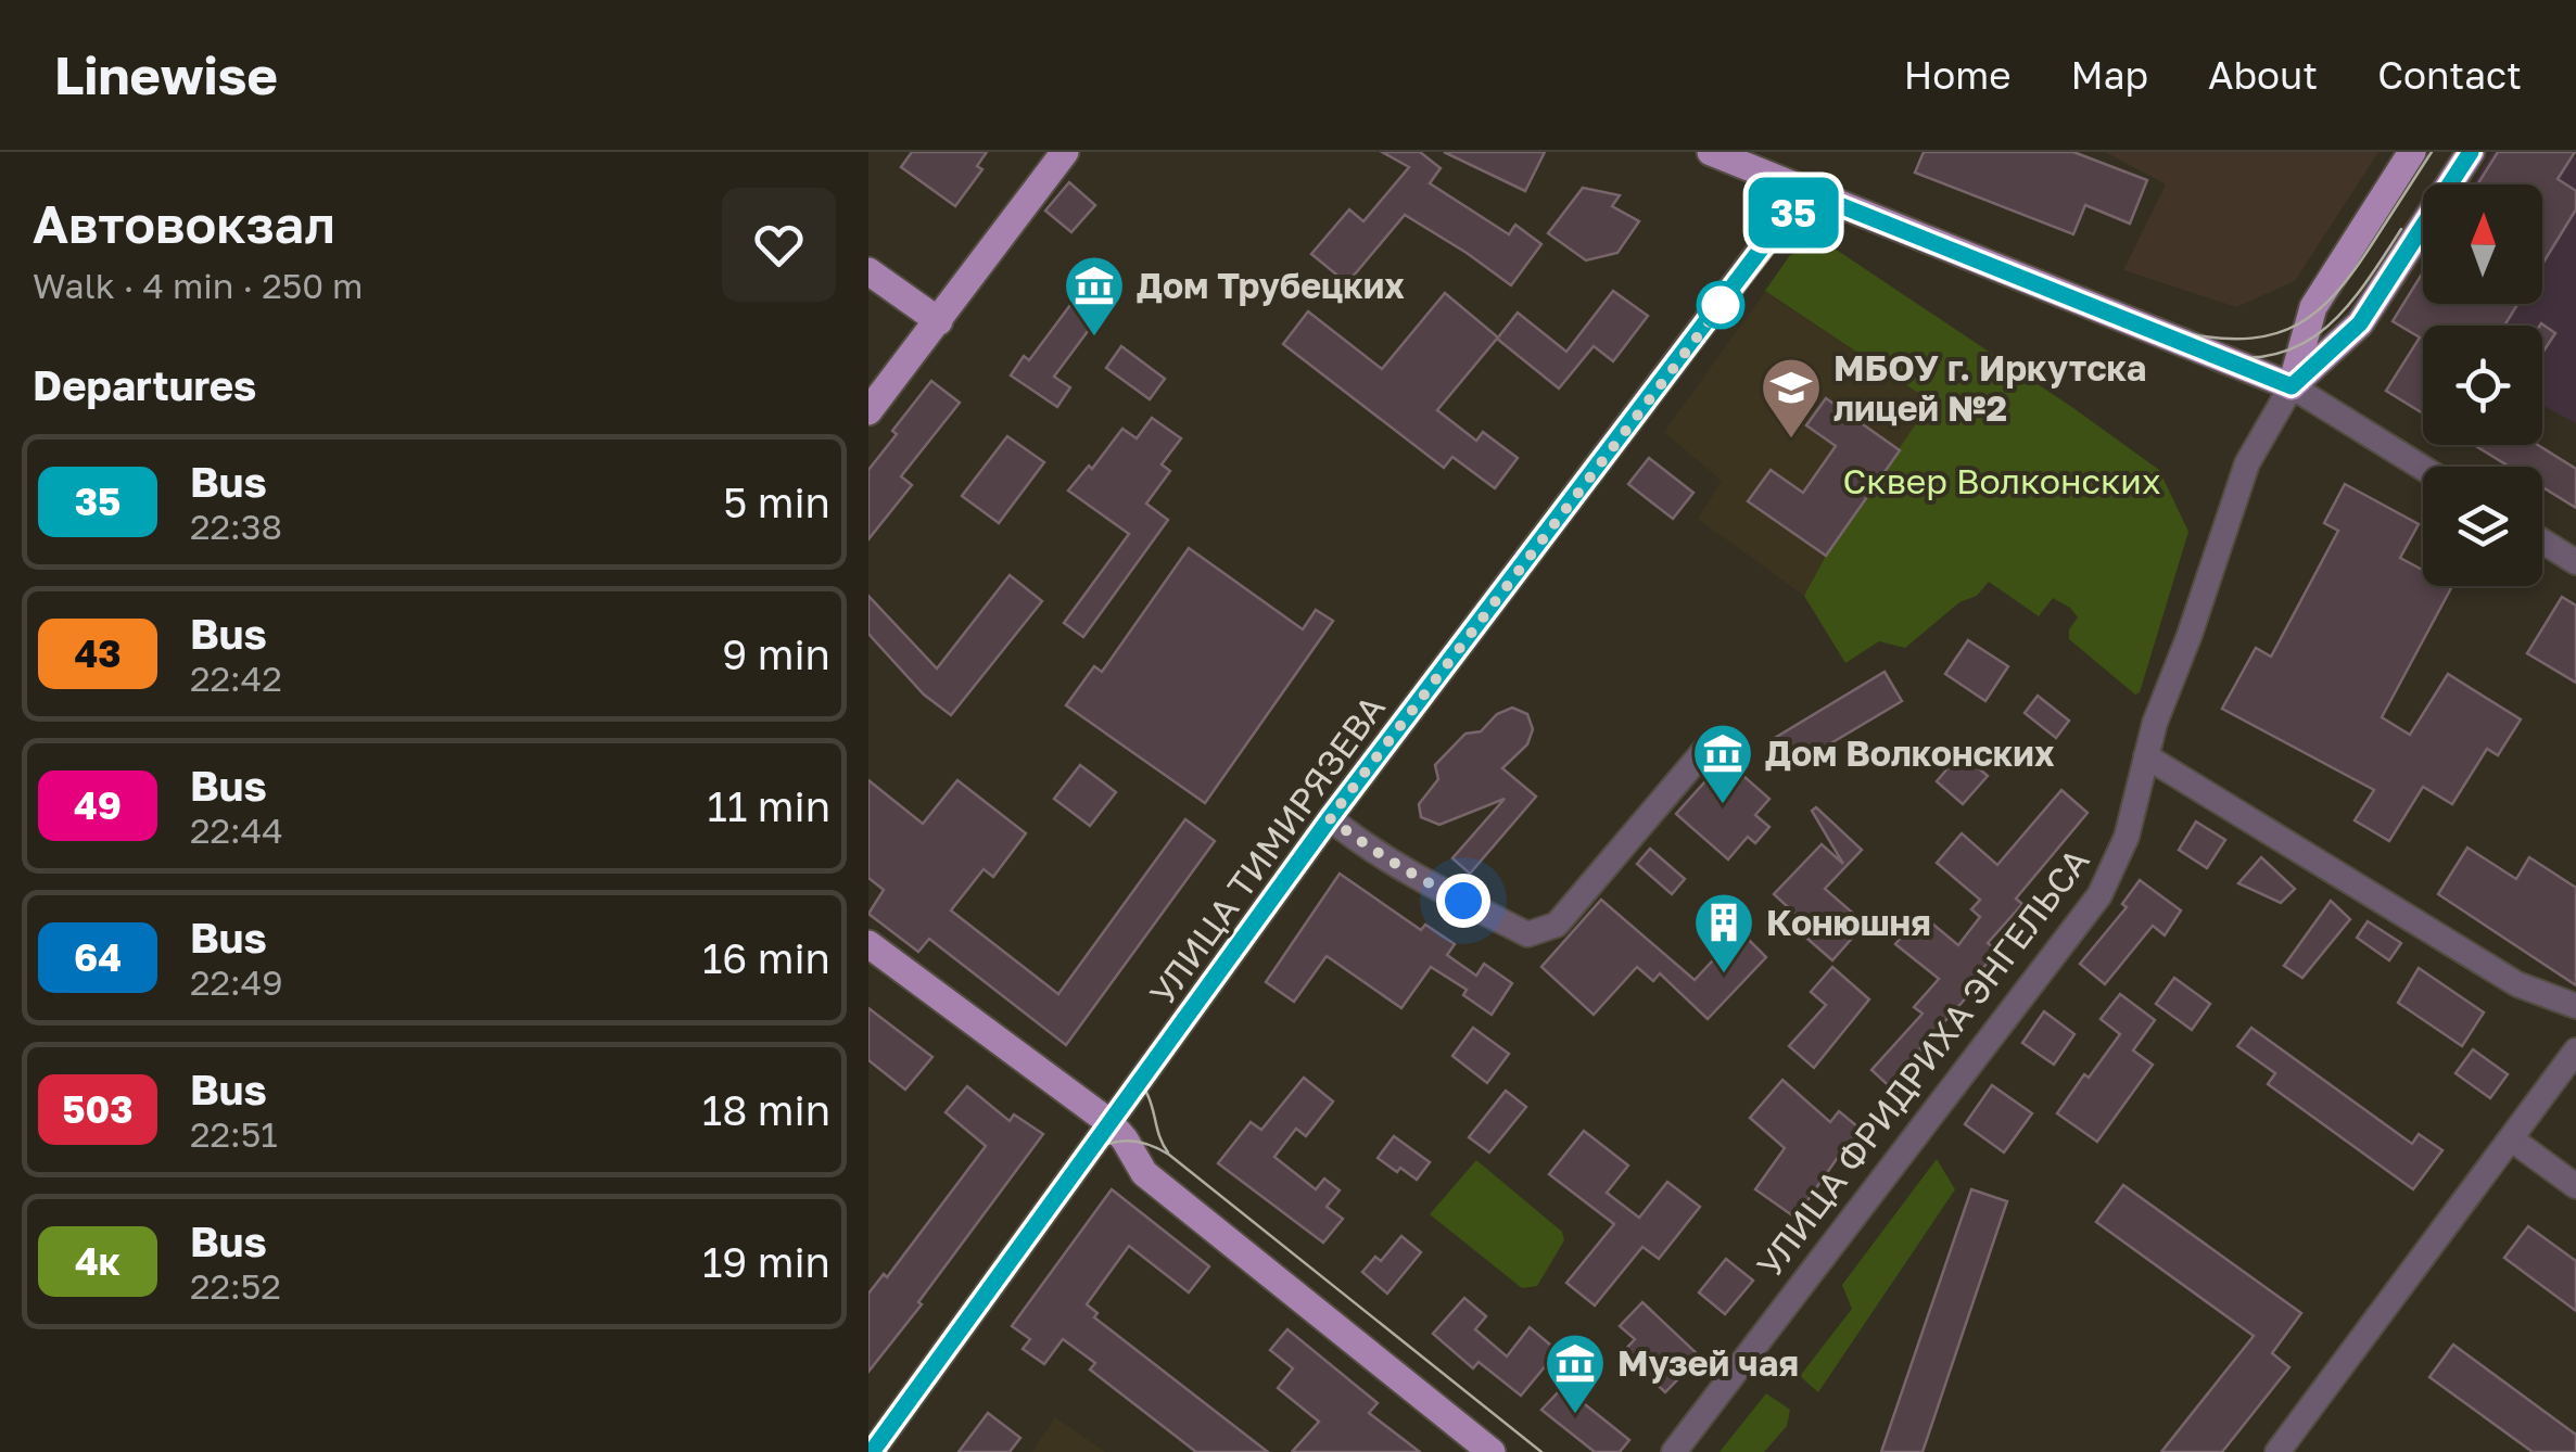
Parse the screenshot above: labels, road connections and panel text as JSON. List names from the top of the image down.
{
  "streets": {
    "main road": ["УЛИЦА ФРИДРИХА ЭНГЕЛЬСА"],
    "street": ["УЛИЦА ТИМИРЯЗЕВА"]
  },
  "parks": ["Сквер Волконских"],
  "places": {
    "museum": ["Дом Трубецких", "Дом Волконских", "Музей чая"],
    "school or university": ["МБОУ г. Иркутска лицей №2"],
    "building": ["Конюшня"]
  },
  "lines": ["bus line 35"],
  "north": "top",
  "page": {
    "header": "Linewise",
    "nav": [
      "Home",
      "Map",
      "About",
      "Contact"
    ],
    "heading": [
      ["Автовокзал", "Walk · 4 min · 250 m"],
      "Departures"
    ],
    "on_map": "35",
    "list": [
      {
        "mark": "35",
        "name": "Bus",
        "note": "22:38",
        "value": "5 min"
      },
      {
        "mark": "43",
        "name": "Bus",
        "note": "22:42",
        "value": "9 min"
      },
      {
        "mark": "49",
        "name": "Bus",
        "note": "22:44",
        "value": "11 min"
      },
      {
        "mark": "64",
        "name": "Bus",
        "note": "22:49",
        "value": "16 min"
      },
      {
        "mark": "503",
        "name": "Bus",
        "note": "22:51",
        "value": "18 min"
      },
      {
        "mark": "4к",
        "name": "Bus",
        "note": "22:52",
        "value": "19 min"
      }
    ]
  }
}
